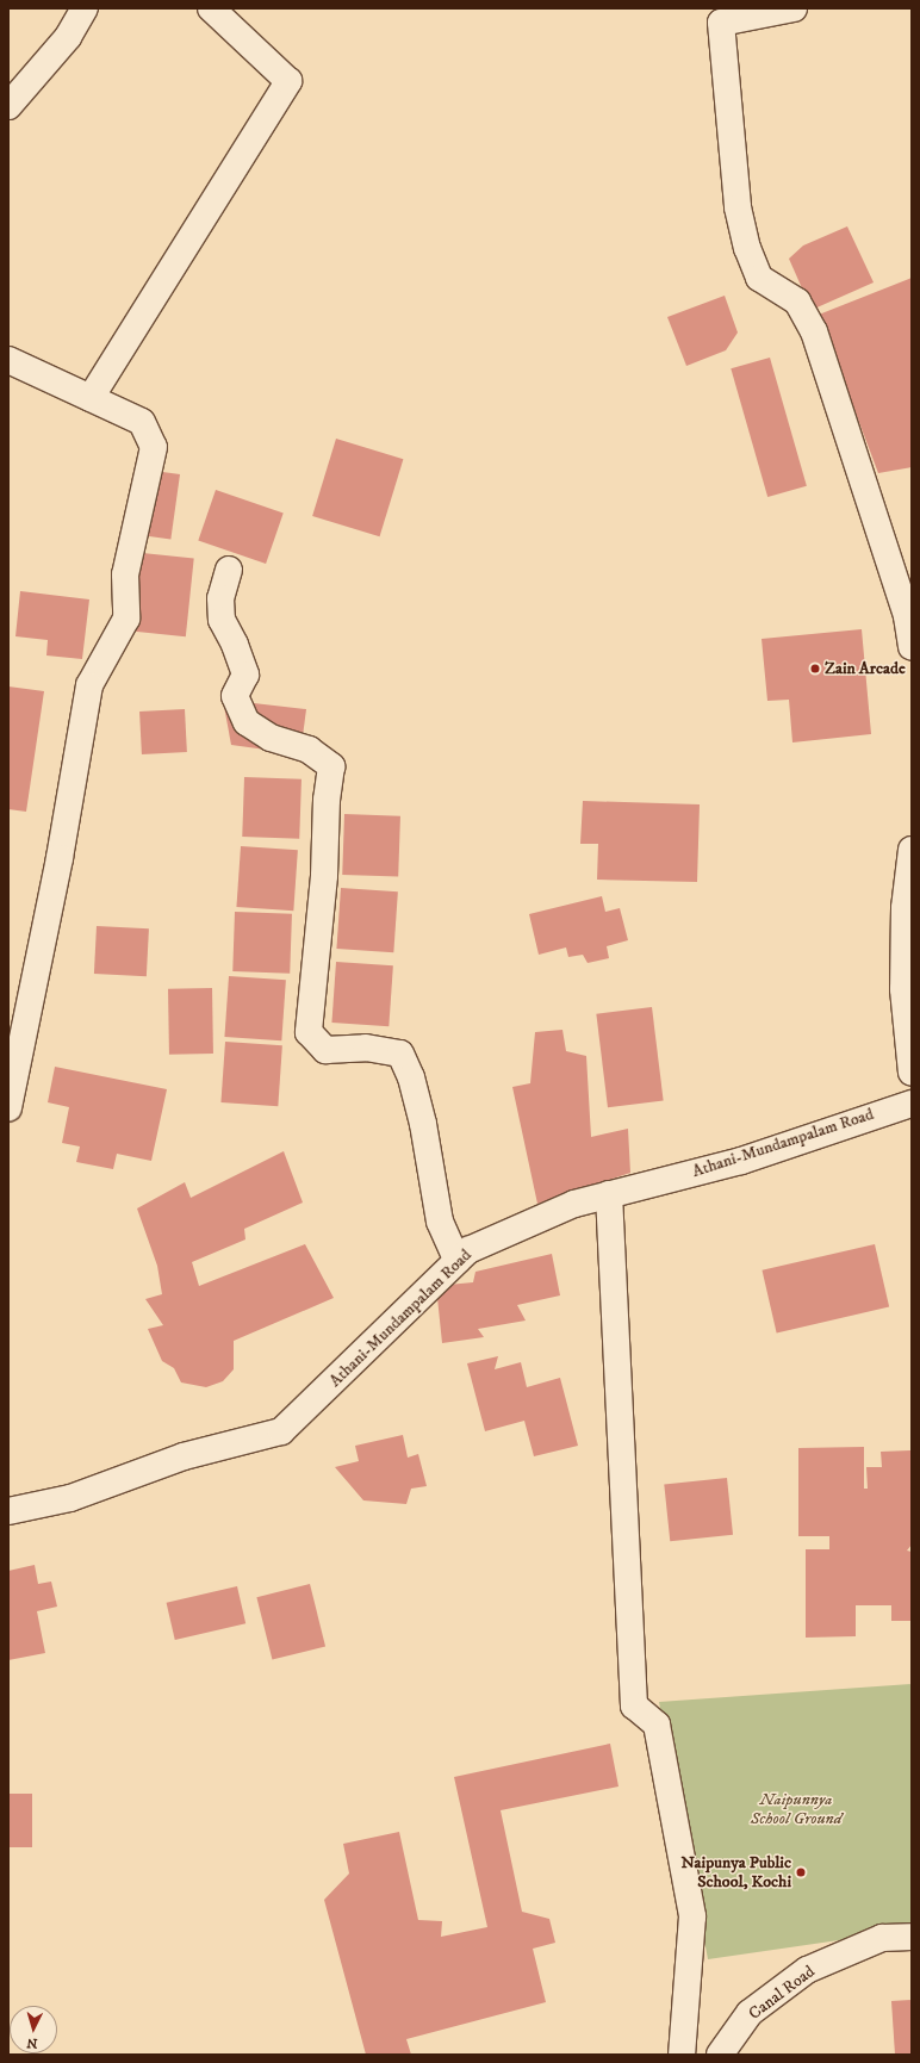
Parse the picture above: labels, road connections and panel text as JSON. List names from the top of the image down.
{
  "streets": {
    "street": ["Athani-Mundampalam Road", "Canal Road"]
  },
  "parks": ["Naipunnya School Ground"],
  "places": ["Zain Arcade", "Naipunya Public School, Kochi"],
  "north": "bottom"
}
